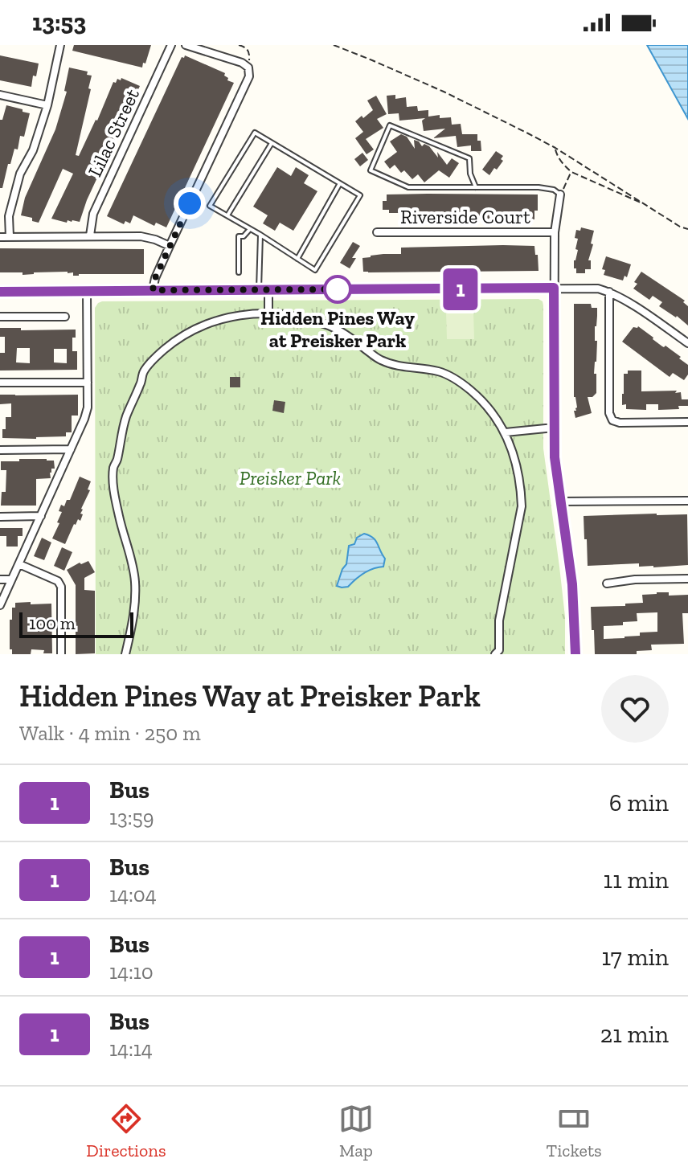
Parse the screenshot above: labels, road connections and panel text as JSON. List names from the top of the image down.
{
  "streets": {
    "street": ["Lilac Street", "Riverside Court"]
  },
  "parks": ["Preisker Park"],
  "places": ["Hidden Pines Way at Preisker Park"],
  "lines": ["bus line 1"],
  "scale_bar": "100 m",
  "page": {
    "status": "13:53",
    "on_map": "1",
    "scale": "100 m",
    "heading": ["Hidden Pines Way at Preisker Park", "Walk · 4 min · 250 m"],
    "list": [
      {
        "mark": "1",
        "name": "Bus",
        "note": "13:59",
        "value": "6 min"
      },
      {
        "mark": "1",
        "name": "Bus",
        "note": "14:04",
        "value": "11 min"
      },
      {
        "mark": "1",
        "name": "Bus",
        "note": "14:10",
        "value": "17 min"
      },
      {
        "mark": "1",
        "name": "Bus",
        "note": "14:14",
        "value": "21 min"
      }
    ],
    "tabs": ["Directions", "Map", "Tickets"]
  }
}
